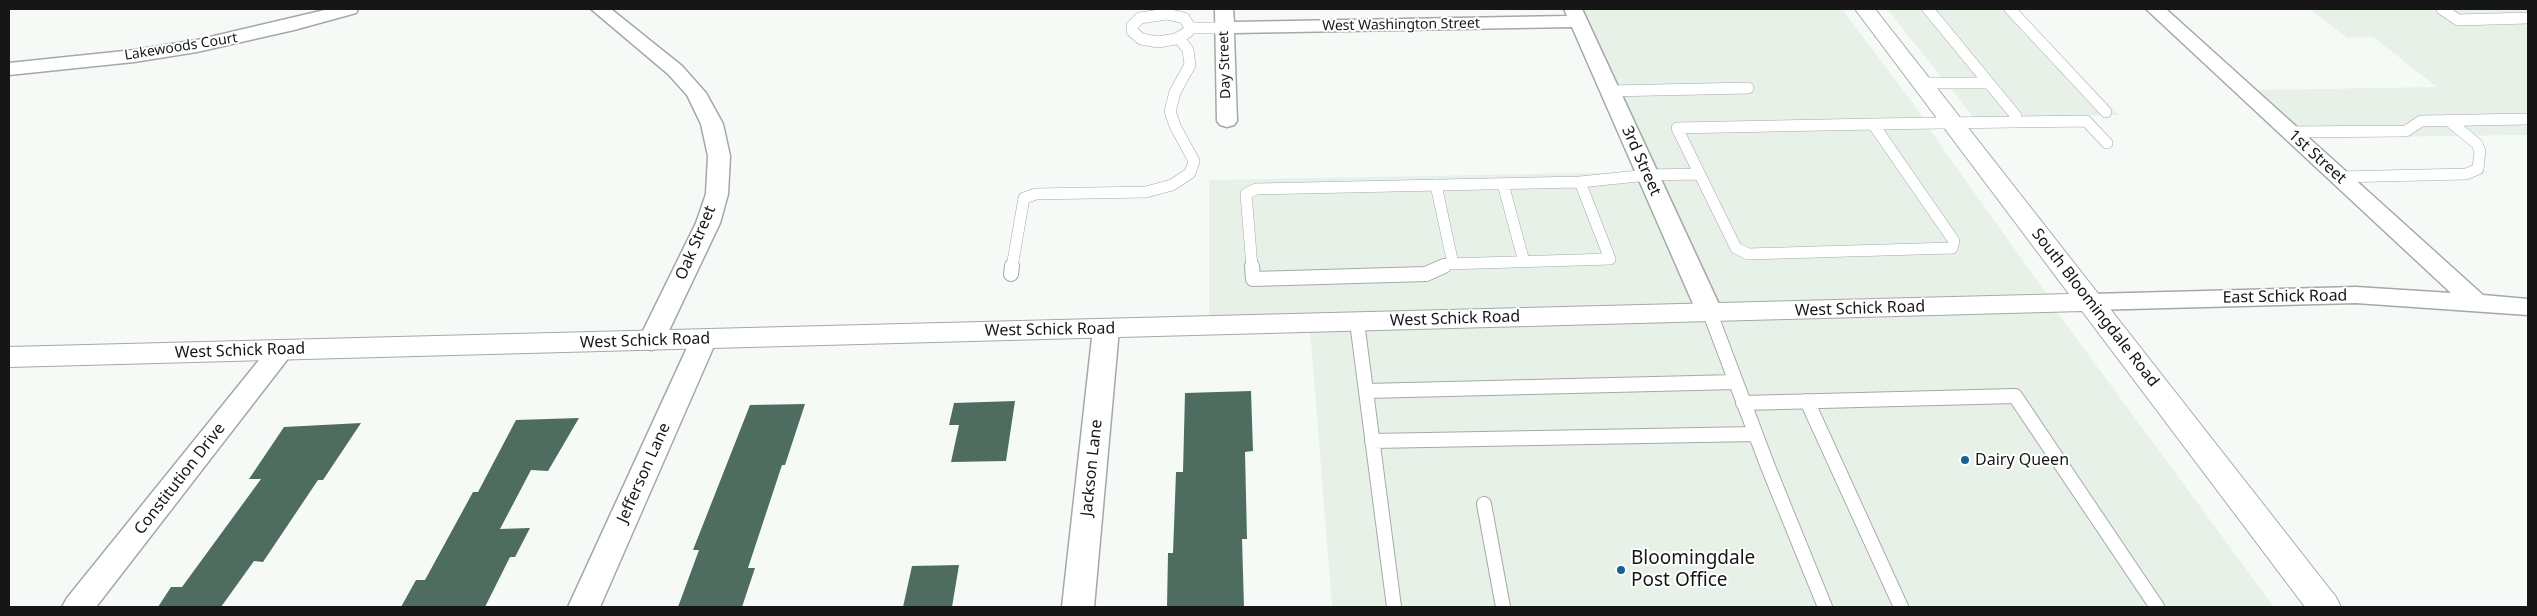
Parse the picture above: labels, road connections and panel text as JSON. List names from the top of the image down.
{
  "streets": {
    "street": [
      "West Washington Street",
      "Lakewoods Court",
      "Day Street",
      "1st Street",
      "3rd Street",
      "Oak Street",
      "East Schick Road",
      "South Bloomingdale Road",
      "West Schick Road",
      "Jackson Lane",
      "Jefferson Lane",
      "Constitution Drive"
    ]
  },
  "crossings": [
    ["West Washington Street", "Day Street"],
    ["West Washington Street", "3rd Street"],
    ["1st Street", "East Schick Road"],
    ["3rd Street", "West Schick Road"],
    ["Oak Street", "West Schick Road"],
    ["East Schick Road", "South Bloomingdale Road"],
    ["East Schick Road", "West Schick Road"],
    ["South Bloomingdale Road", "West Schick Road"],
    ["West Schick Road", "Jackson Lane"],
    ["West Schick Road", "Jefferson Lane"],
    ["West Schick Road", "Constitution Drive"]
  ],
  "places": ["Dairy Queen", "Bloomingdale Post Office"]
}
